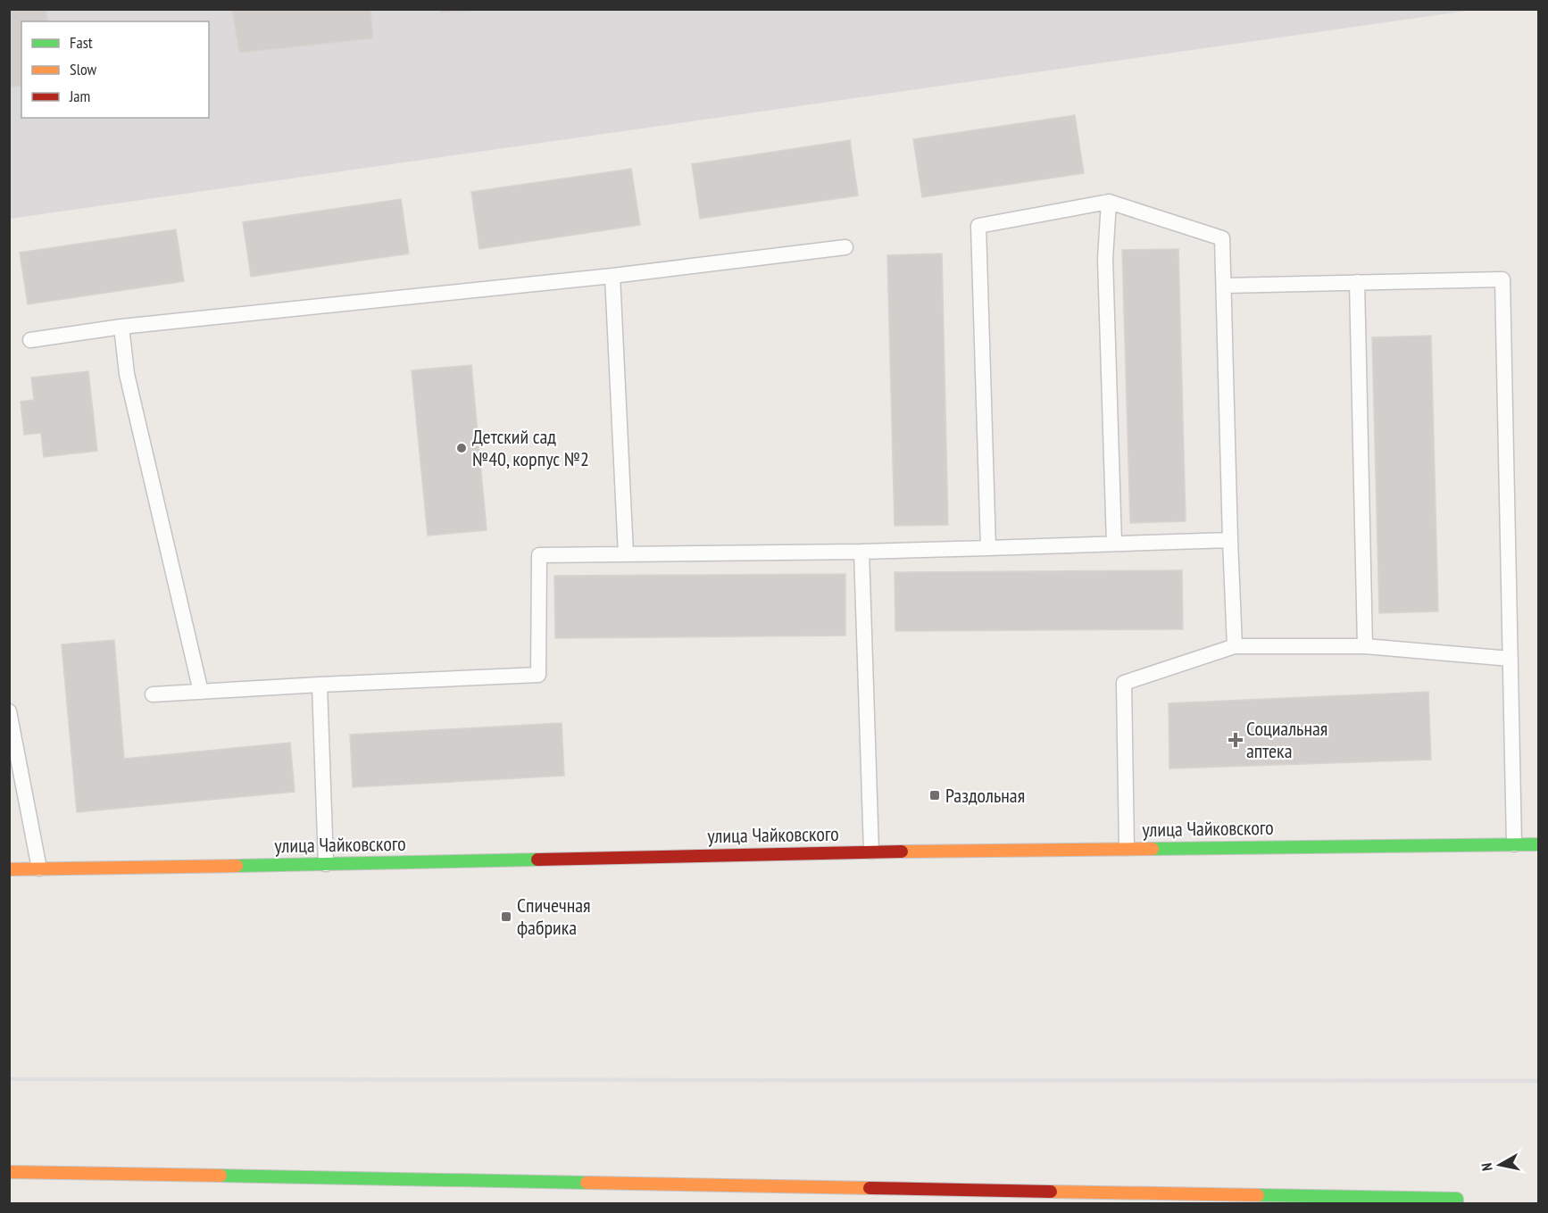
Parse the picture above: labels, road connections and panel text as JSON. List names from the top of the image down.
{
  "streets": {
    "street": ["улица Чайковского"]
  },
  "places": {
    "other": ["Детский сад №40, корпус №2"],
    "health": ["Социальная аптека"],
    "transit": ["Раздольная", "Спичечная фабрика"]
  },
  "legend": ["Fast", "Slow", "Jam"],
  "north": "left"
}
